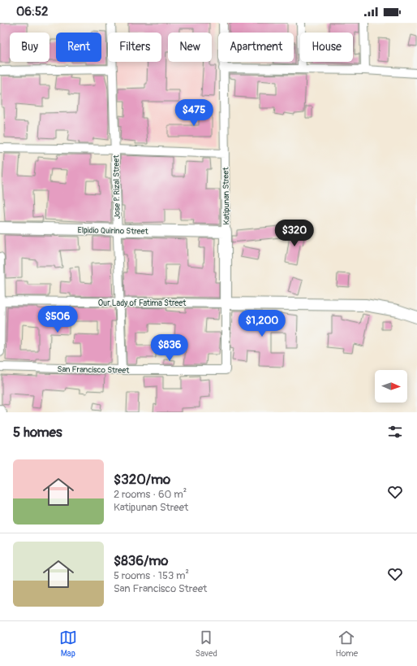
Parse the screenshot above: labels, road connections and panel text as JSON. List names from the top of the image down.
{
  "streets": {
    "street": [
      "Jose P. Rizal Street",
      "Katipunan Street",
      "Elpidio Quirino Street",
      "Our Lady of Fatima Street",
      "San Francisco Street"
    ]
  },
  "crossings": [
    ["Jose P. Rizal Street", "Elpidio Quirino Street"],
    ["Jose P. Rizal Street", "Our Lady of Fatima Street"],
    ["Jose P. Rizal Street", "San Francisco Street"],
    ["Katipunan Street", "Elpidio Quirino Street"],
    ["Katipunan Street", "Our Lady of Fatima Street"],
    ["Katipunan Street", "San Francisco Street"]
  ],
  "north": "right",
  "page": {
    "status": "06:52",
    "chip": [
      "Buy",
      "Rent",
      "Filters",
      "New",
      "Apartment",
      "House"
    ],
    "price": [
      "$475",
      "$320",
      "$506",
      "$1,200",
      "$836"
    ],
    "heading": "5 homes",
    "list": [
      {
        "name": "$320/mo",
        "note": "2 rooms · 60 m² · Katipunan Street"
      },
      {
        "name": "$836/mo",
        "note": "5 rooms · 153 m² · San Francisco Street"
      }
    ],
    "tabs": ["Map", "Saved", "Home"]
  }
}
